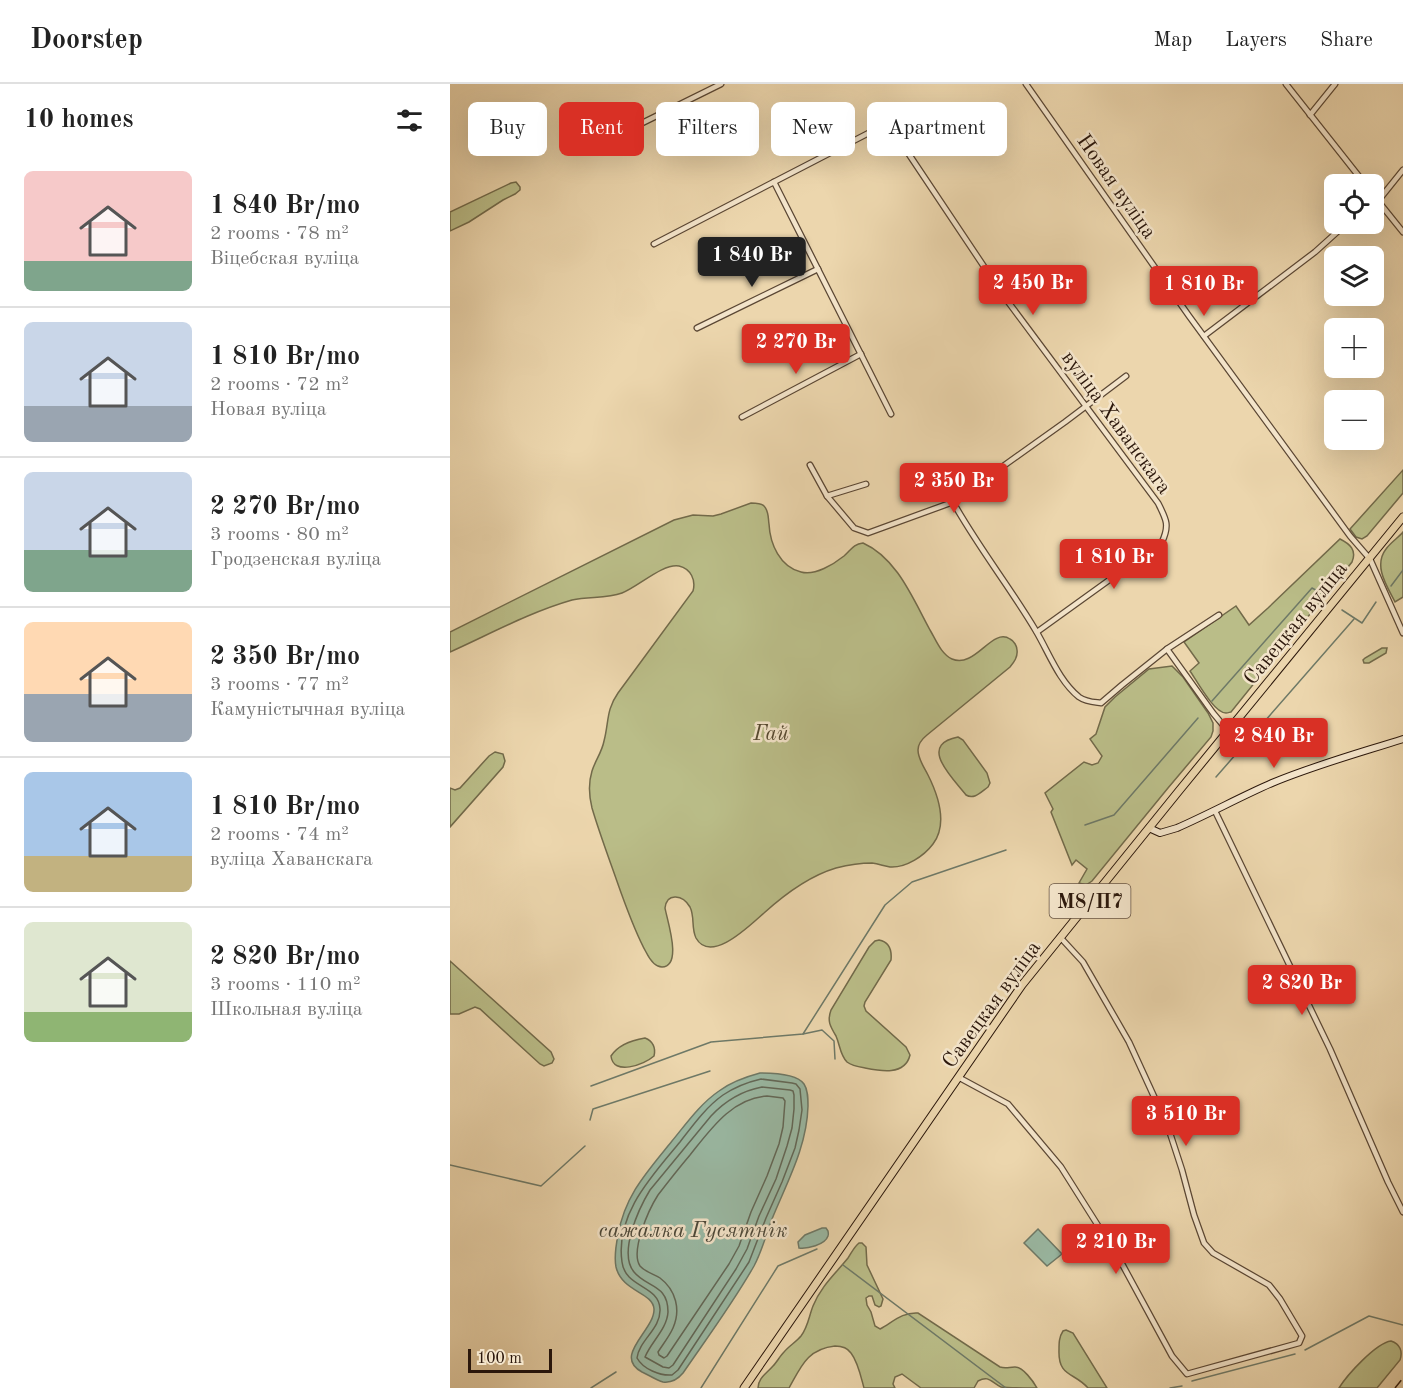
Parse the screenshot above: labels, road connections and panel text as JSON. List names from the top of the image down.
{
  "streets": {
    "main road": ["Савецкая вуліца", "М8/П7"],
    "street": ["Новая вуліца", "вуліца Хаванскага"]
  },
  "crossings": [
    ["Новая вуліца", "Савецкая вуліца"]
  ],
  "water": ["сажалка Гусятнік"],
  "parks": ["Гай"],
  "scale_bar": "100 m",
  "page": {
    "header": "Doorstep",
    "nav": ["Map", "Layers", "Share"],
    "heading": "10 homes",
    "chip": [
      "Buy",
      "Rent",
      "Filters",
      "New",
      "Apartment"
    ],
    "list": [
      {
        "name": "1 840 Br/mo",
        "note": "2 rooms · 78 m² · Віцебская вуліца"
      },
      {
        "name": "1 810 Br/mo",
        "note": "2 rooms · 72 m² · Новая вуліца"
      },
      {
        "name": "2 270 Br/mo",
        "note": "3 rooms · 80 m² · Гродзенская вуліца"
      },
      {
        "name": "2 350 Br/mo",
        "note": "3 rooms · 77 m² · Камуністычная вуліца"
      },
      {
        "name": "1 810 Br/mo",
        "note": "2 rooms · 74 m² · вуліца Хаванскага"
      },
      {
        "name": "2 820 Br/mo",
        "note": "3 rooms · 110 m² · Школьная вуліца"
      }
    ],
    "map_buttons": ["+", "−"],
    "price": [
      "1 840 Br",
      "2 450 Br",
      "1 810 Br",
      "2 270 Br",
      "2 350 Br",
      "1 810 Br",
      "2 840 Br",
      "2 820 Br",
      "3 510 Br",
      "2 210 Br"
    ],
    "scale": "100 m"
  }
}
